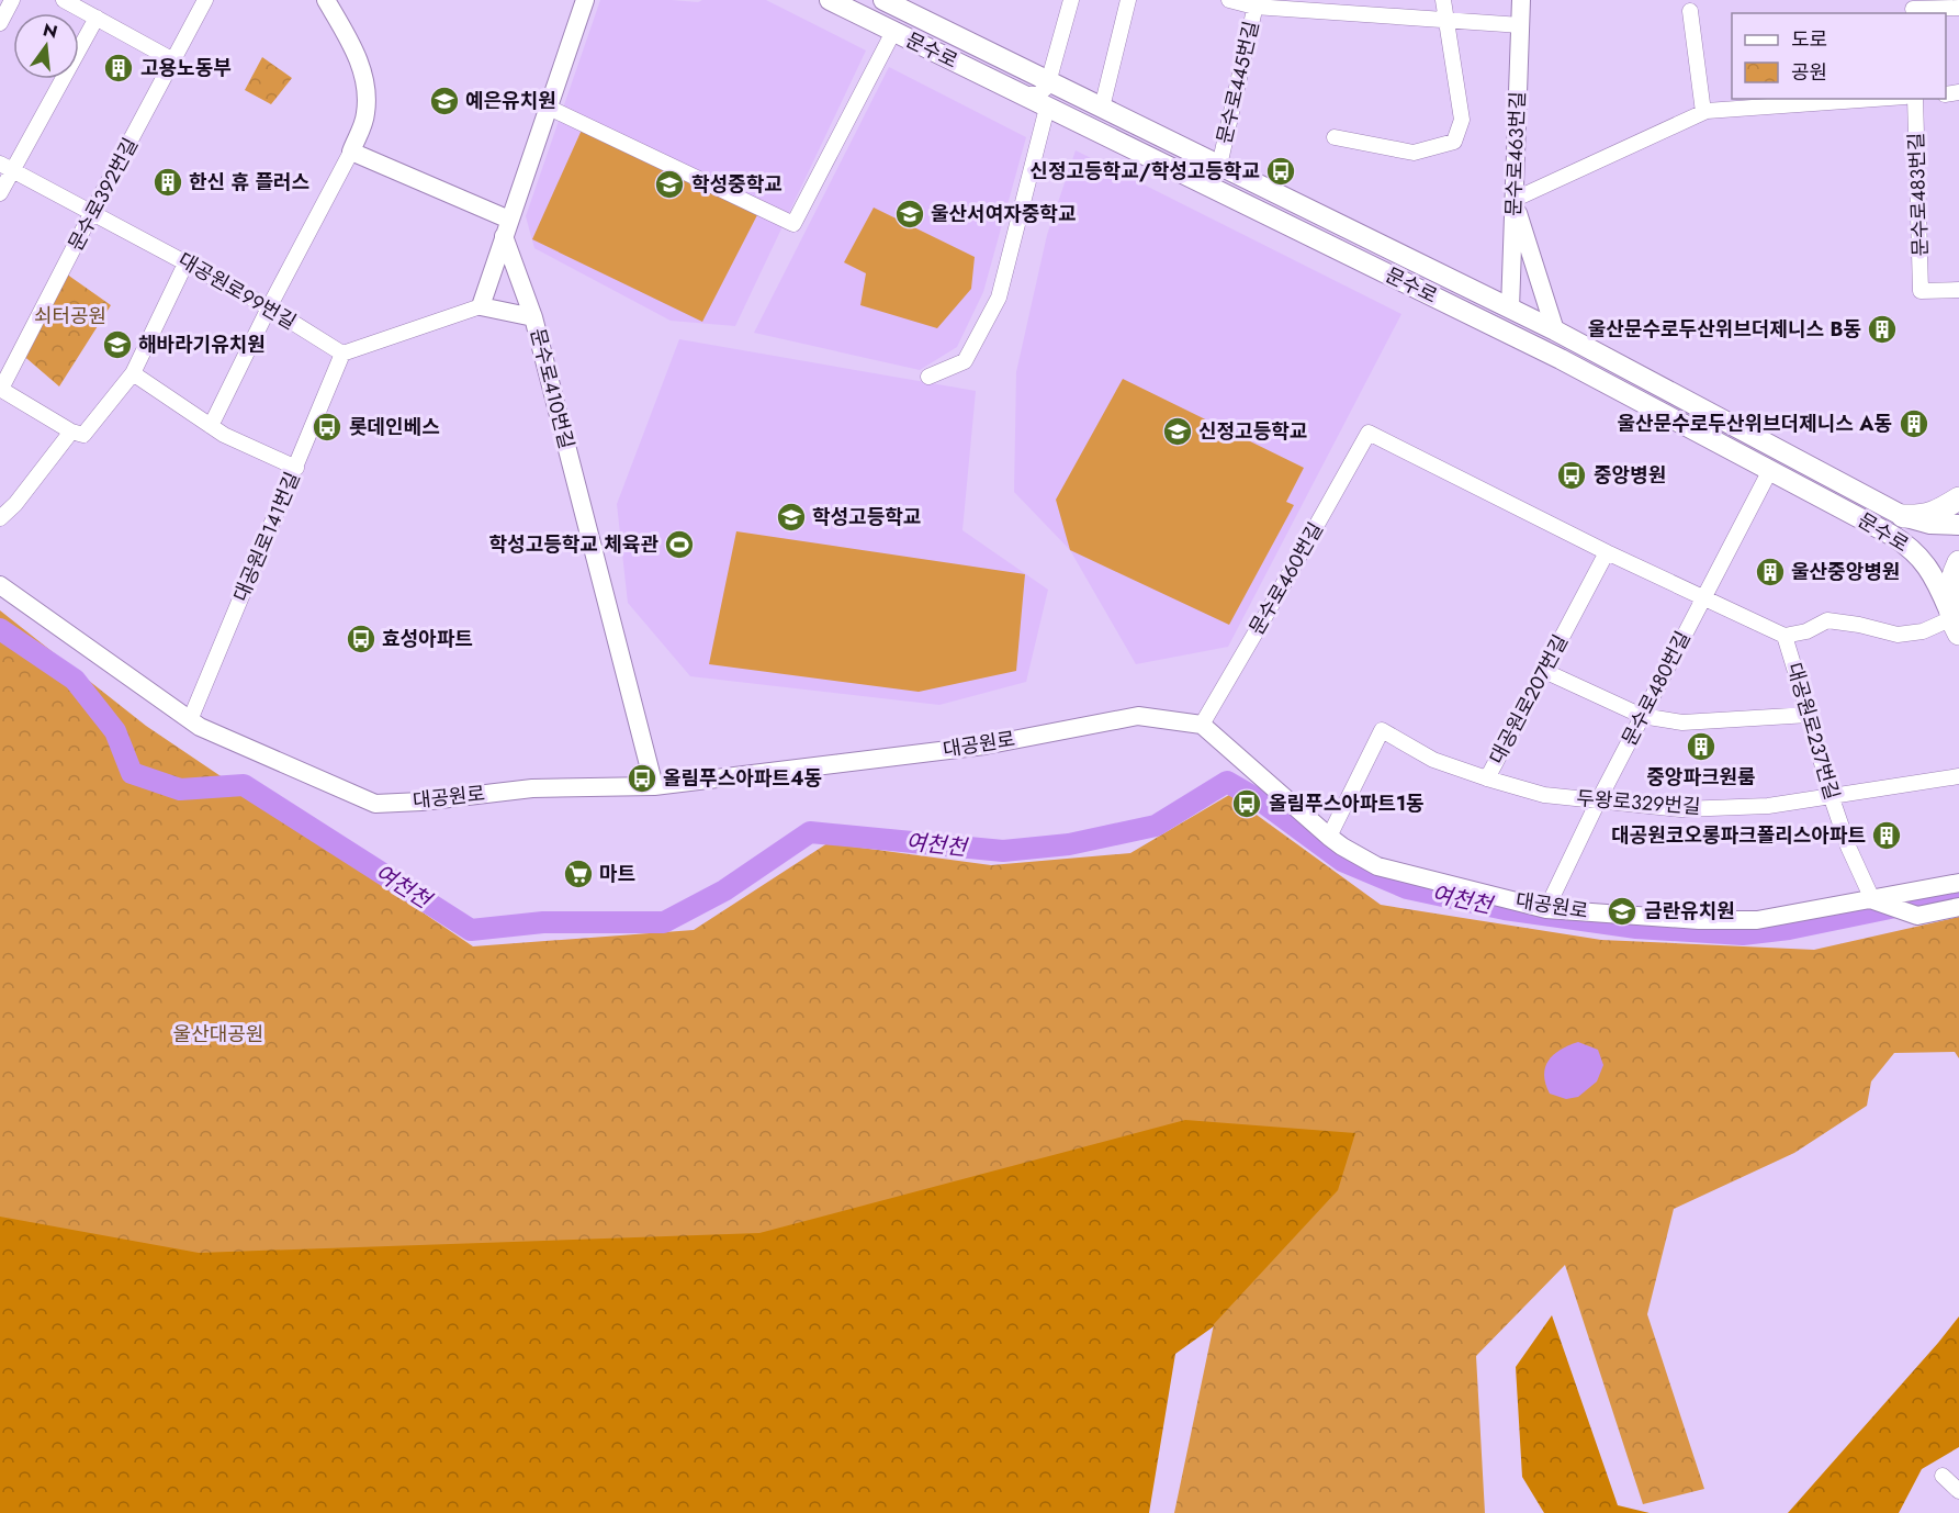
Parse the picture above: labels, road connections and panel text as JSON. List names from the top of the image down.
{
  "streets": {
    "main road": ["문수로"],
    "street": [
      "문수로445번길",
      "문수로463번길",
      "문수로392번길",
      "문수로483번길",
      "대공원로99번길",
      "문수로410번길",
      "대공원로141번길",
      "문수로460번길",
      "문수로480번길",
      "대공원로207번길",
      "대공원로237번길",
      "대공원로",
      "두왕로329번길"
    ]
  },
  "crossings": [
    ["문수로", "문수로445번길"],
    ["문수로", "문수로463번길"],
    ["문수로", "문수로480번길"],
    ["문수로392번길", "대공원로99번길"],
    ["대공원로99번길", "대공원로141번길"],
    ["문수로410번길", "대공원로"],
    ["대공원로141번길", "대공원로"],
    ["문수로460번길", "대공원로207번길"],
    ["문수로460번길", "대공원로"],
    ["문수로480번길", "대공원로"],
    ["문수로480번길", "두왕로329번길"],
    ["대공원로207번길", "대공원로"],
    ["대공원로207번길", "두왕로329번길"],
    ["대공원로237번길", "대공원로"],
    ["대공원로237번길", "두왕로329번길"]
  ],
  "water": ["여천천"],
  "parks": ["쇠터공원", "울산대공원"],
  "places": {
    "building": [
      "고용노동부",
      "한신 휴 플러스",
      "울산문수로두산위브더제니스 B동",
      "울산문수로두산위브더제니스 A동",
      "울산중앙병원",
      "중앙파크원룸",
      "대공원코오롱파크폴리스아파트"
    ],
    "school or university": [
      "예은유치원",
      "학성중학교",
      "울산서여자중학교",
      "해바라기유치원",
      "신정고등학교",
      "학성고등학교",
      "금란유치원"
    ],
    "bus stop": [
      "신정고등학교/학성고등학교",
      "롯데인베스",
      "중앙병원",
      "효성아파트",
      "올림푸스아파트4동",
      "올림푸스아파트1동"
    ],
    "sports": ["학성고등학교 체육관"],
    "supermarket": ["마트"]
  },
  "legend": ["도로", "공원"],
  "north": "top"
}
